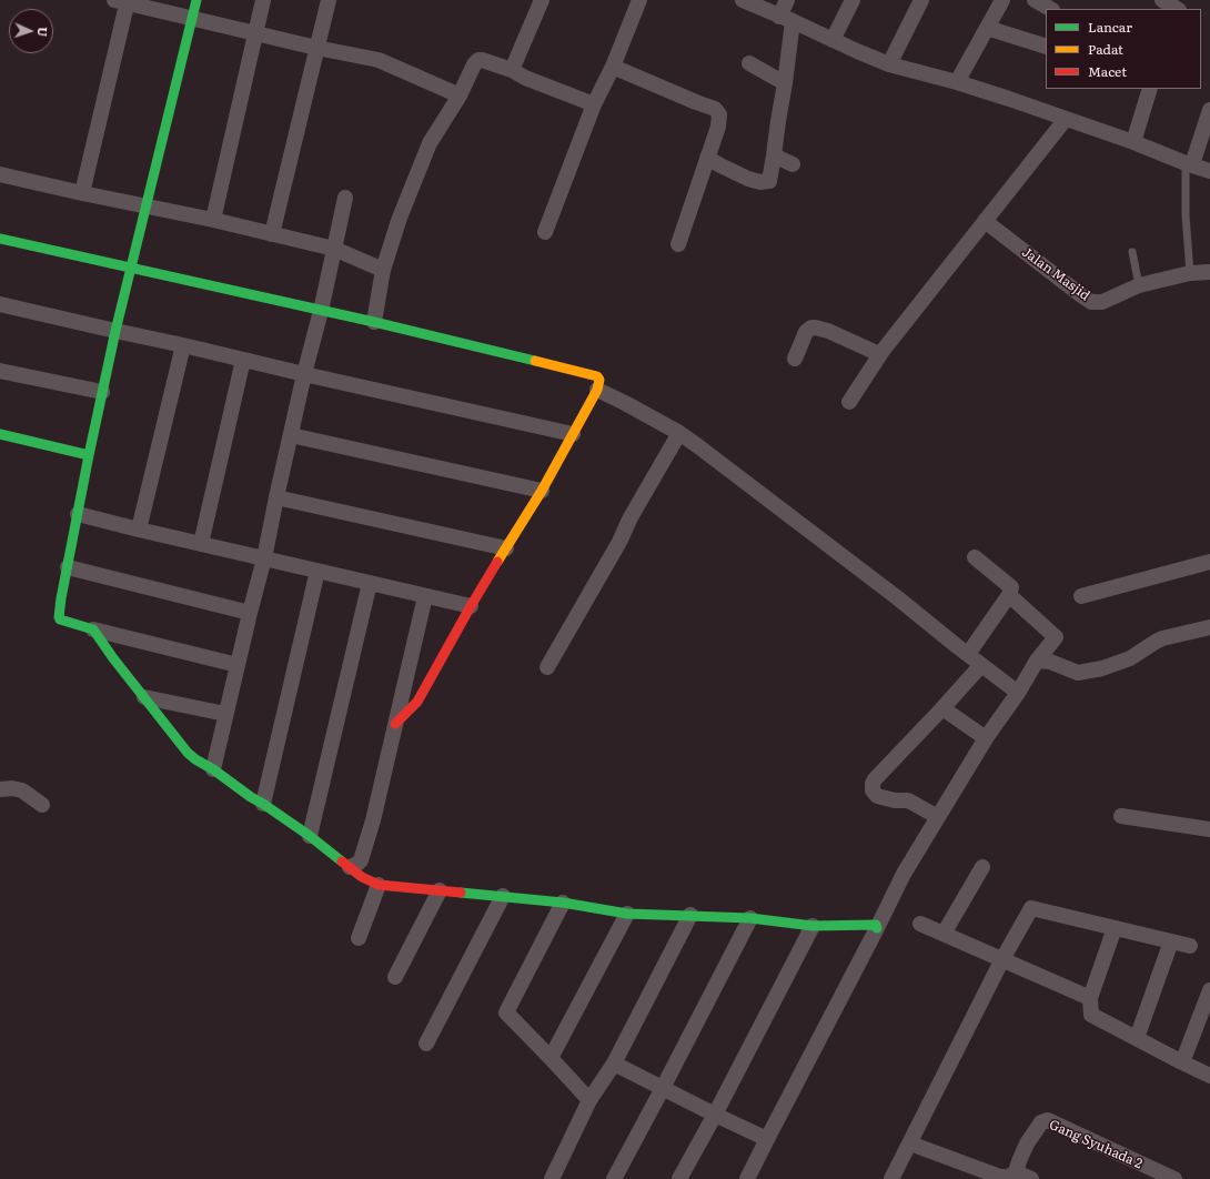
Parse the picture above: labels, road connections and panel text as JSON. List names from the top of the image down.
{
  "streets": {
    "street": ["Jalan Masjid", "Gang Syuhada 2"]
  },
  "legend": ["Lancar", "Padat", "Macet"],
  "north": "right"
}
